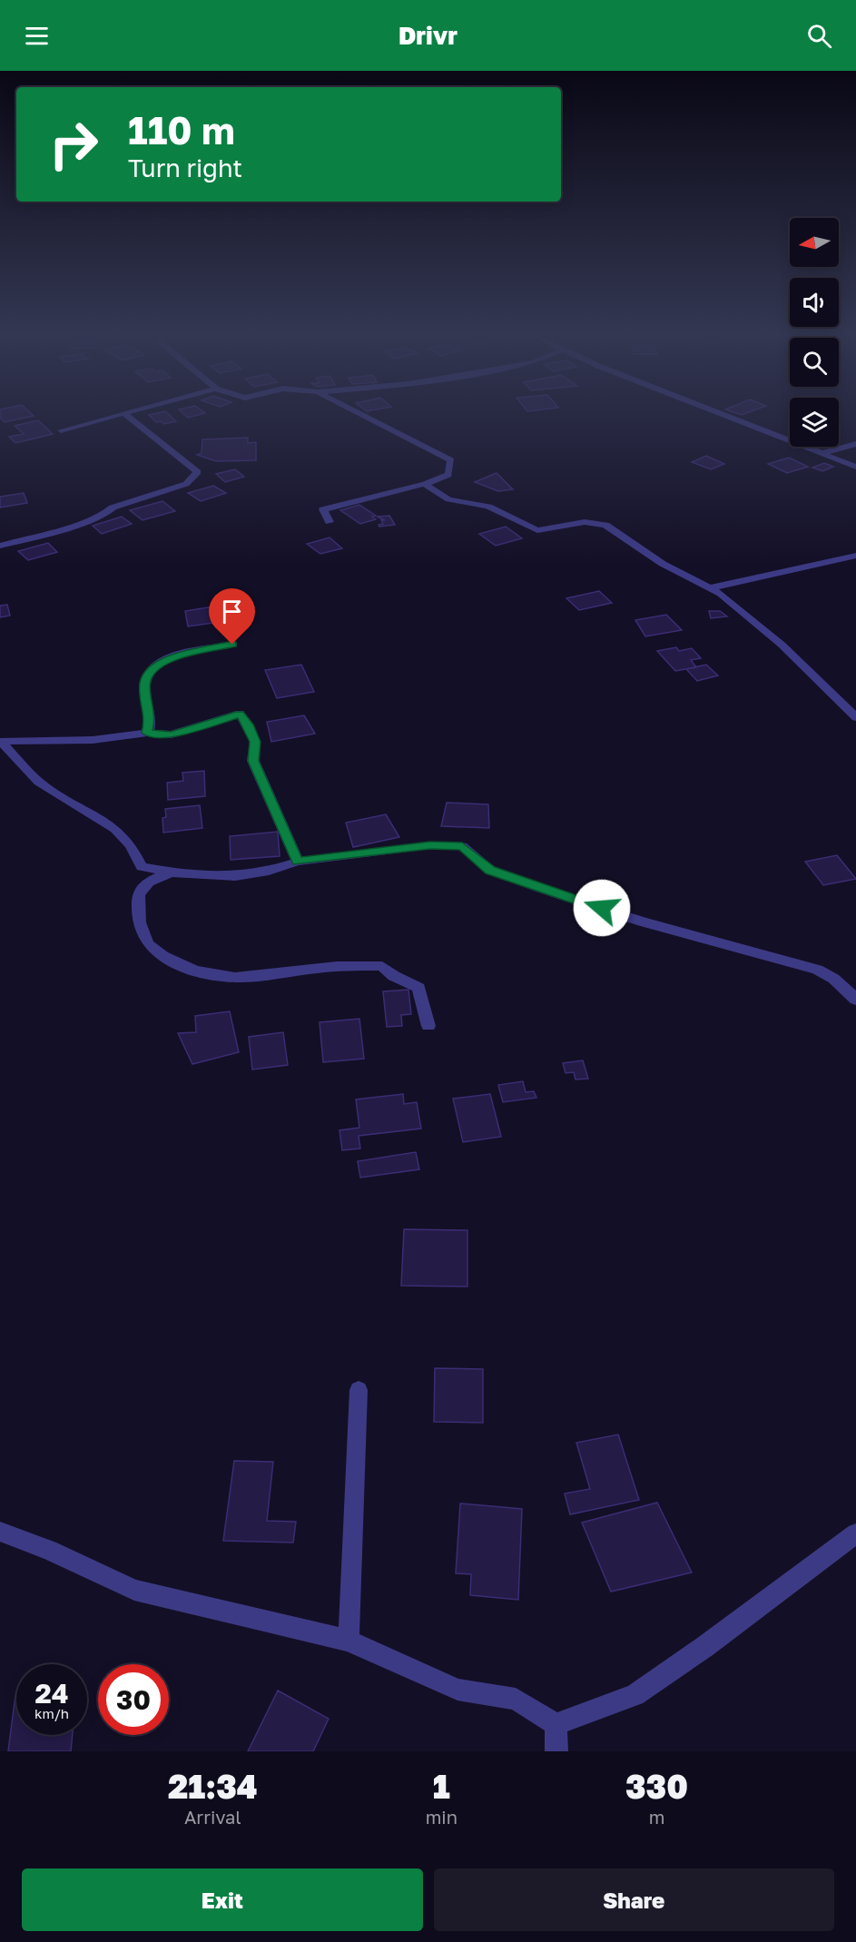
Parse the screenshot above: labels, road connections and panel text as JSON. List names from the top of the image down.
{
  "north": "left",
  "page": {
    "header": "Drivr",
    "turn": ["110 m", "Turn right"],
    "speed": "24 km/h",
    "limit": "30",
    "eta": [
      "21:34",
      "Arrival",
      "1",
      "min",
      "330",
      "m"
    ],
    "buttons": ["Exit", "Share"]
  }
}
